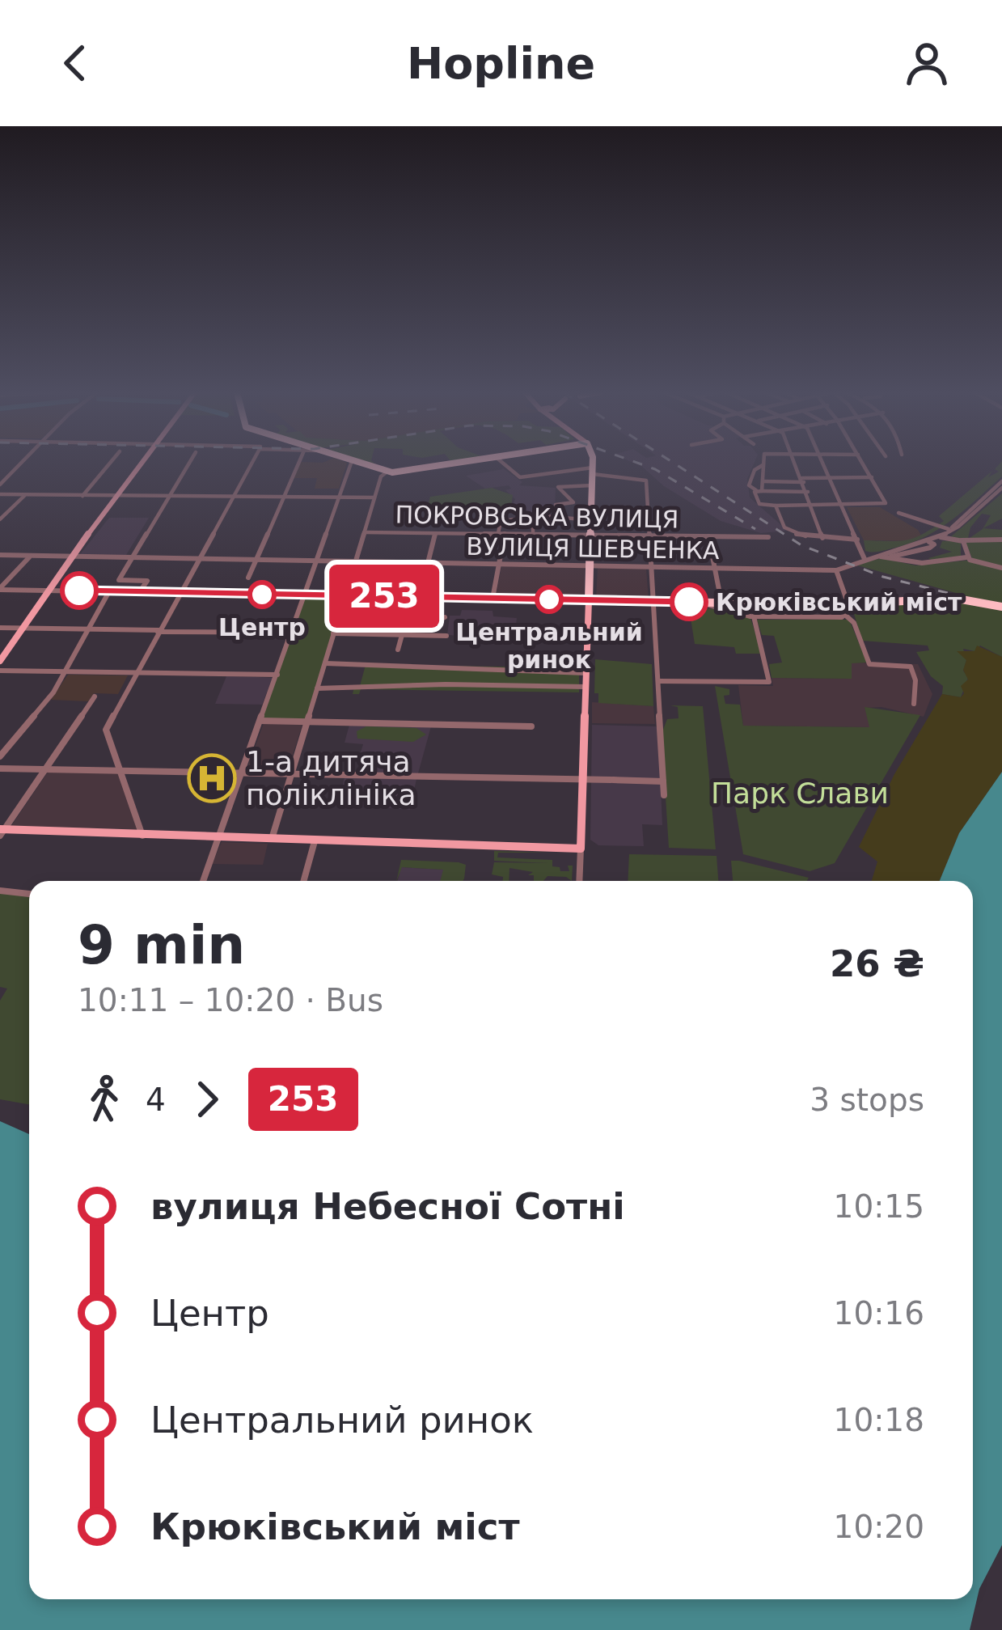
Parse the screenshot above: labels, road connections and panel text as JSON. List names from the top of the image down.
{
  "streets": {
    "street": ["ПОКРОВСЬКА ВУЛИЦЯ", "ВУЛИЦЯ ШЕВЧЕНКА"]
  },
  "parks": ["Парк Слави"],
  "places": {
    "other": ["Центр", "Центральний ринок", "Крюківський міст"],
    "hospital": ["1-а дитяча поліклініка"]
  },
  "lines": ["bus line 253"],
  "page": {
    "header": "Hopline",
    "on_map": "253",
    "heading": ["9 min", "10:11 – 10:20 · Bus", "26 ₴"],
    "legs": ["4", "253", "3 stops"],
    "list": [
      {
        "name": "вулиця Небесної Сотні",
        "value": "10:15"
      },
      {
        "name": "Центр",
        "value": "10:16"
      },
      {
        "name": "Центральний ринок",
        "value": "10:18"
      },
      {
        "name": "Крюківський міст",
        "value": "10:20"
      }
    ]
  }
}
